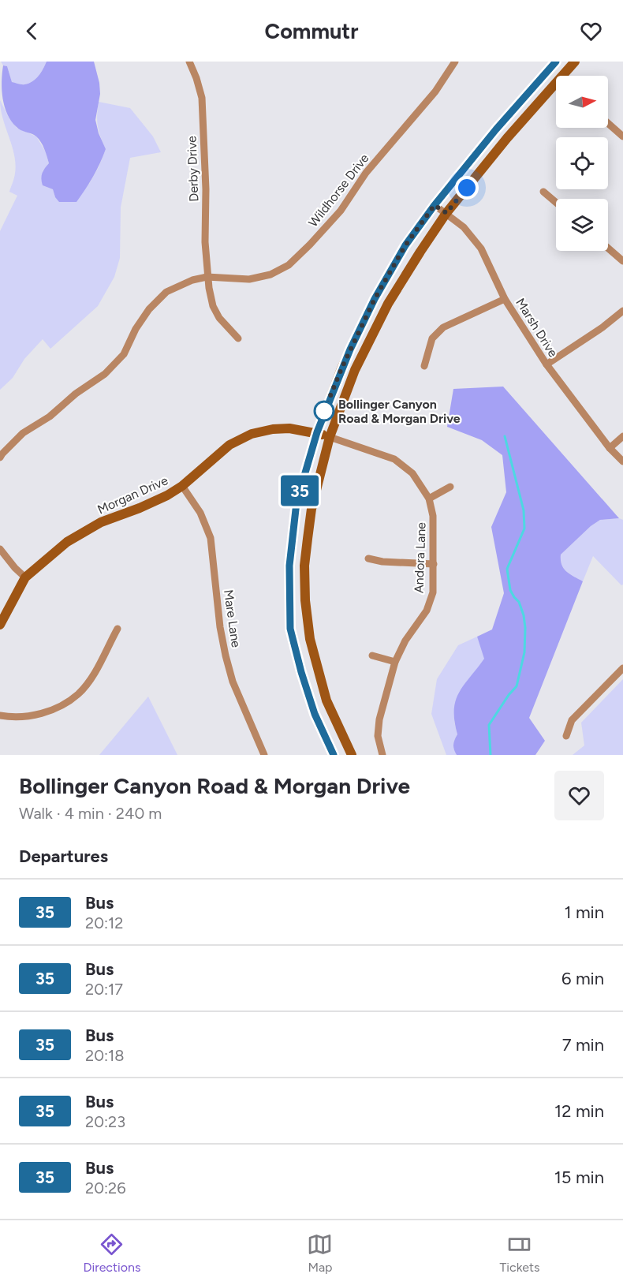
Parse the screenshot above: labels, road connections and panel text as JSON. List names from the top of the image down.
{
  "streets": {
    "main road": ["Morgan Drive"],
    "street": [
      "Derby Drive",
      "Wildhorse Drive",
      "Marsh Drive",
      "Andora Lane",
      "Mare Lane"
    ]
  },
  "crossings": [
    ["Derby Drive", "Wildhorse Drive"],
    ["Morgan Drive", "Andora Lane"],
    ["Morgan Drive", "Mare Lane"]
  ],
  "places": ["Bollinger Canyon Road & Morgan Drive"],
  "lines": ["bus line 35"],
  "north": "right",
  "page": {
    "header": "Commutr",
    "on_map": "35",
    "heading": [
      ["Bollinger Canyon Road & Morgan Drive", "Walk · 4 min · 240 m"],
      "Departures"
    ],
    "list": [
      {
        "mark": "35",
        "name": "Bus",
        "note": "20:12",
        "value": "1 min"
      },
      {
        "mark": "35",
        "name": "Bus",
        "note": "20:17",
        "value": "6 min"
      },
      {
        "mark": "35",
        "name": "Bus",
        "note": "20:18",
        "value": "7 min"
      },
      {
        "mark": "35",
        "name": "Bus",
        "note": "20:23",
        "value": "12 min"
      },
      {
        "mark": "35",
        "name": "Bus",
        "note": "20:26",
        "value": "15 min"
      }
    ],
    "tabs": ["Directions", "Map", "Tickets"]
  }
}
